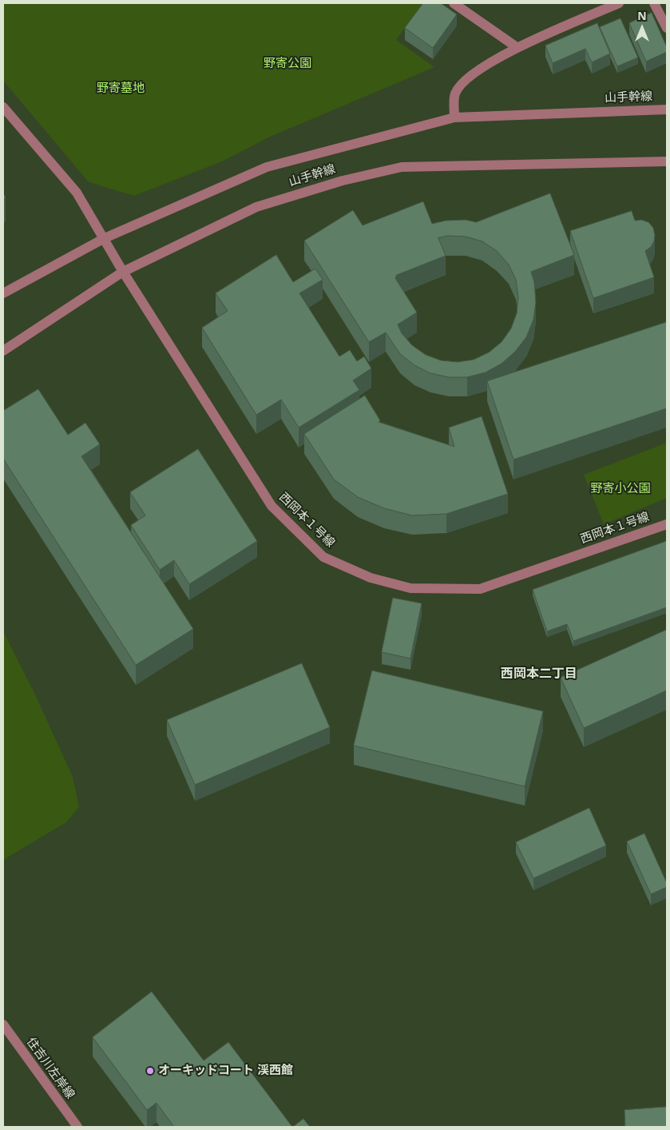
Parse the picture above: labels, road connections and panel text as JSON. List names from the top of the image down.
{
  "streets": {
    "street": ["山手幹線", "西岡本１号線", "住吉川左岸線"]
  },
  "crossings": [
    ["山手幹線", "西岡本１号線"]
  ],
  "districts": ["西岡本二丁目"],
  "parks": ["野寄公園", "野寄墓地", "野寄小公園"],
  "places": ["オーキッドコート 渓西館"],
  "north": "top"
}
